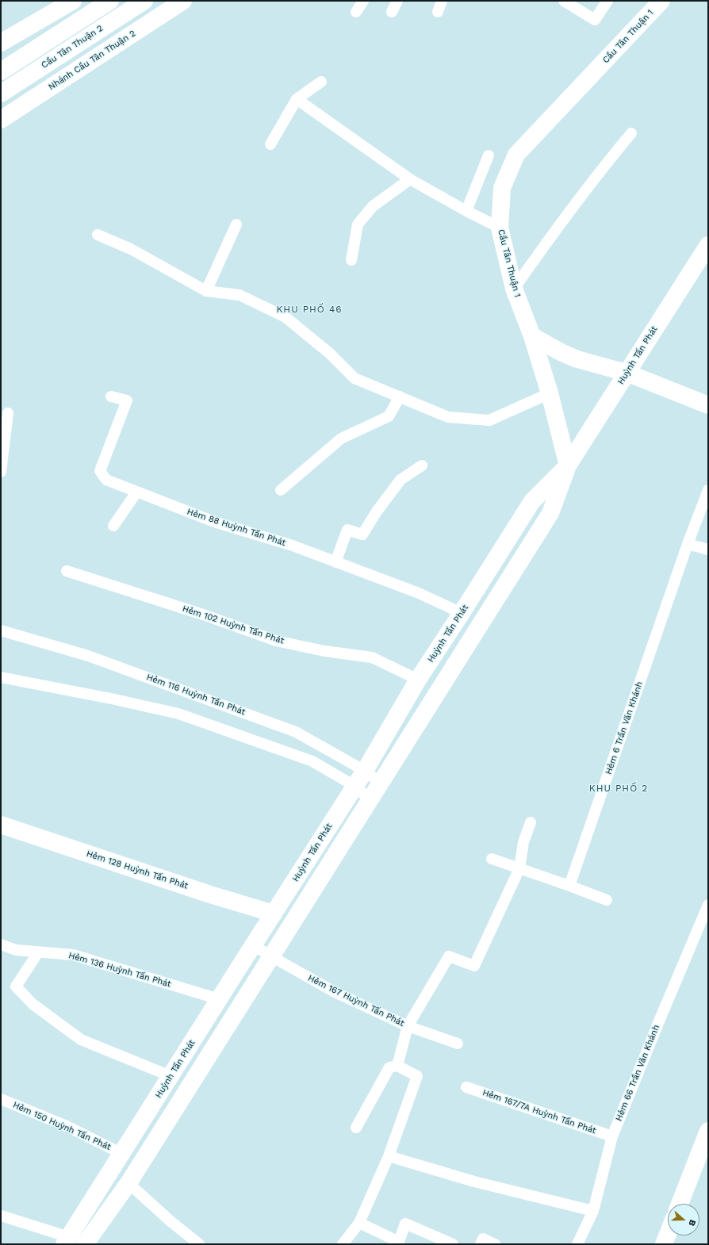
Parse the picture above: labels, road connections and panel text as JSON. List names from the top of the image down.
{
  "streets": {
    "main road": [
      "Cầu Tân Thuận 1",
      "Cầu Tân Thuận 2",
      "Nhánh Cầu Tân Thuận 2",
      "Huỳnh Tấn Phát",
      "Hẻm 128 Huỳnh Tấn Phát"
    ],
    "lane": [
      "Hẻm 88 Huỳnh Tấn Phát",
      "Hẻm 102 Huỳnh Tấn Phát",
      "Hẻm 116 Huỳnh Tấn Phát",
      "Hẻm 6 Trần Văn Khánh",
      "Hẻm 136 Huỳnh Tấn Phát",
      "Hẻm 167 Huỳnh Tấn Phát",
      "Hẻm 66 Trần Văn Khánh",
      "Hẻm 167/7A Huỳnh Tấn Phát",
      "Hẻm 150 Huỳnh Tấn Phát"
    ]
  },
  "crossings": [
    ["Cầu Tân Thuận 1", "Huỳnh Tấn Phát"],
    ["Huỳnh Tấn Phát", "Hẻm 88 Huỳnh Tấn Phát"],
    ["Huỳnh Tấn Phát", "Hẻm 102 Huỳnh Tấn Phát"],
    ["Huỳnh Tấn Phát", "Hẻm 116 Huỳnh Tấn Phát"],
    ["Huỳnh Tấn Phát", "Hẻm 128 Huỳnh Tấn Phát"],
    ["Huỳnh Tấn Phát", "Hẻm 136 Huỳnh Tấn Phát"],
    ["Huỳnh Tấn Phát", "Hẻm 167 Huỳnh Tấn Phát"],
    ["Huỳnh Tấn Phát", "Hẻm 150 Huỳnh Tấn Phát"],
    ["Hẻm 66 Trần Văn Khánh", "Hẻm 167/7A Huỳnh Tấn Phát"]
  ],
  "districts": ["KHU PHỐ 46", "KHU PHỐ 2"],
  "north": "right"
}
